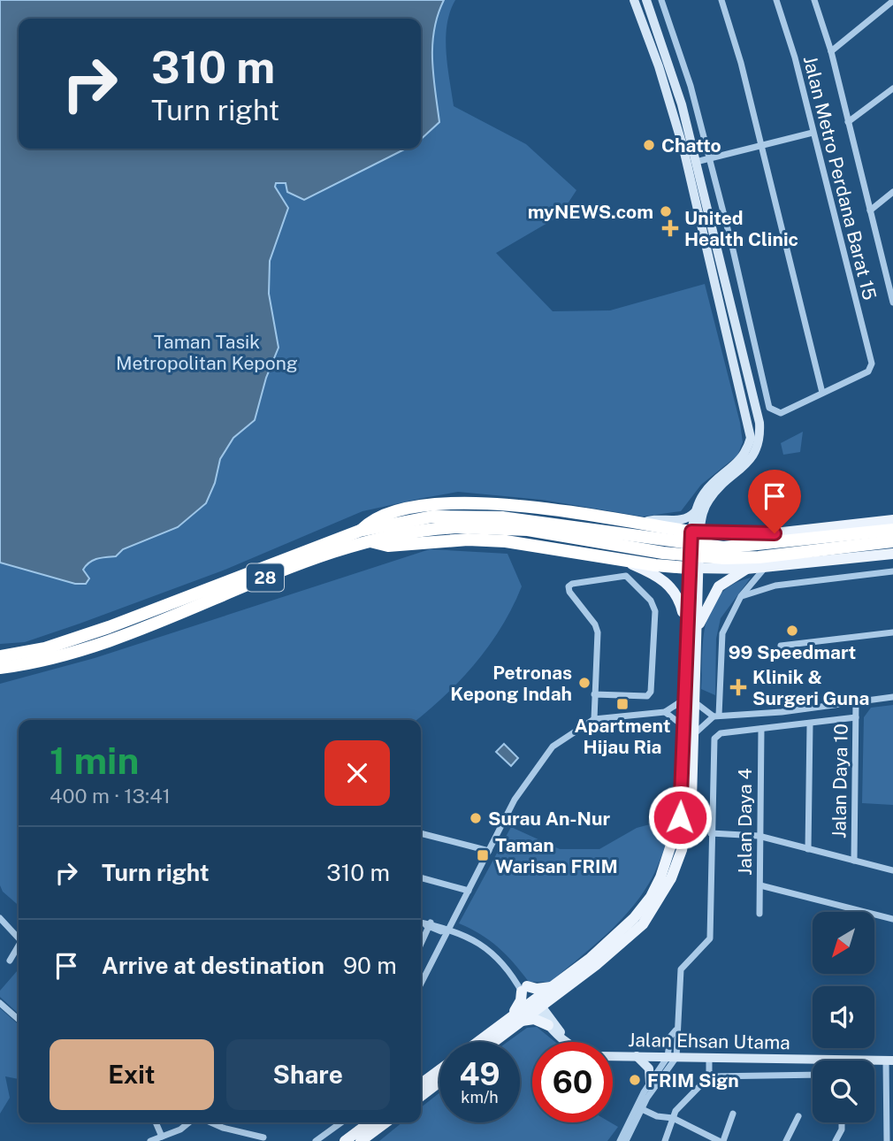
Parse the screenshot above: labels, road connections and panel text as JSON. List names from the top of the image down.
{
  "streets": {
    "highway": ["28"],
    "street": [
      "Jalan Metro Perdana Barat 15",
      "Jalan Daya 10",
      "Jalan Daya 4",
      "Jalan Ehsan Utama"
    ]
  },
  "parks": ["Taman Tasik Metropolitan Kepong"],
  "places": {
    "other": [
      "Chatto",
      "myNEWS.com",
      "99 Speedmart",
      "Petronas Kepong Indah",
      "Surau An-Nur",
      "FRIM Sign"
    ],
    "health": ["United Health Clinic", "Klinik & Surgeri Guna"],
    "transit": ["Apartment Hijau Ria", "Taman Warisan FRIM"]
  },
  "north": "bottom left",
  "page": {
    "turn": ["310 m", "Turn right"],
    "heading": ["1 min", "400 m · 13:41"],
    "list": [
      {
        "name": "Turn right",
        "value": "310 m"
      },
      {
        "name": "Arrive at destination",
        "value": "90 m"
      }
    ],
    "buttons": ["Exit", "Share"],
    "speed": "49 km/h",
    "limit": "60"
  }
}
